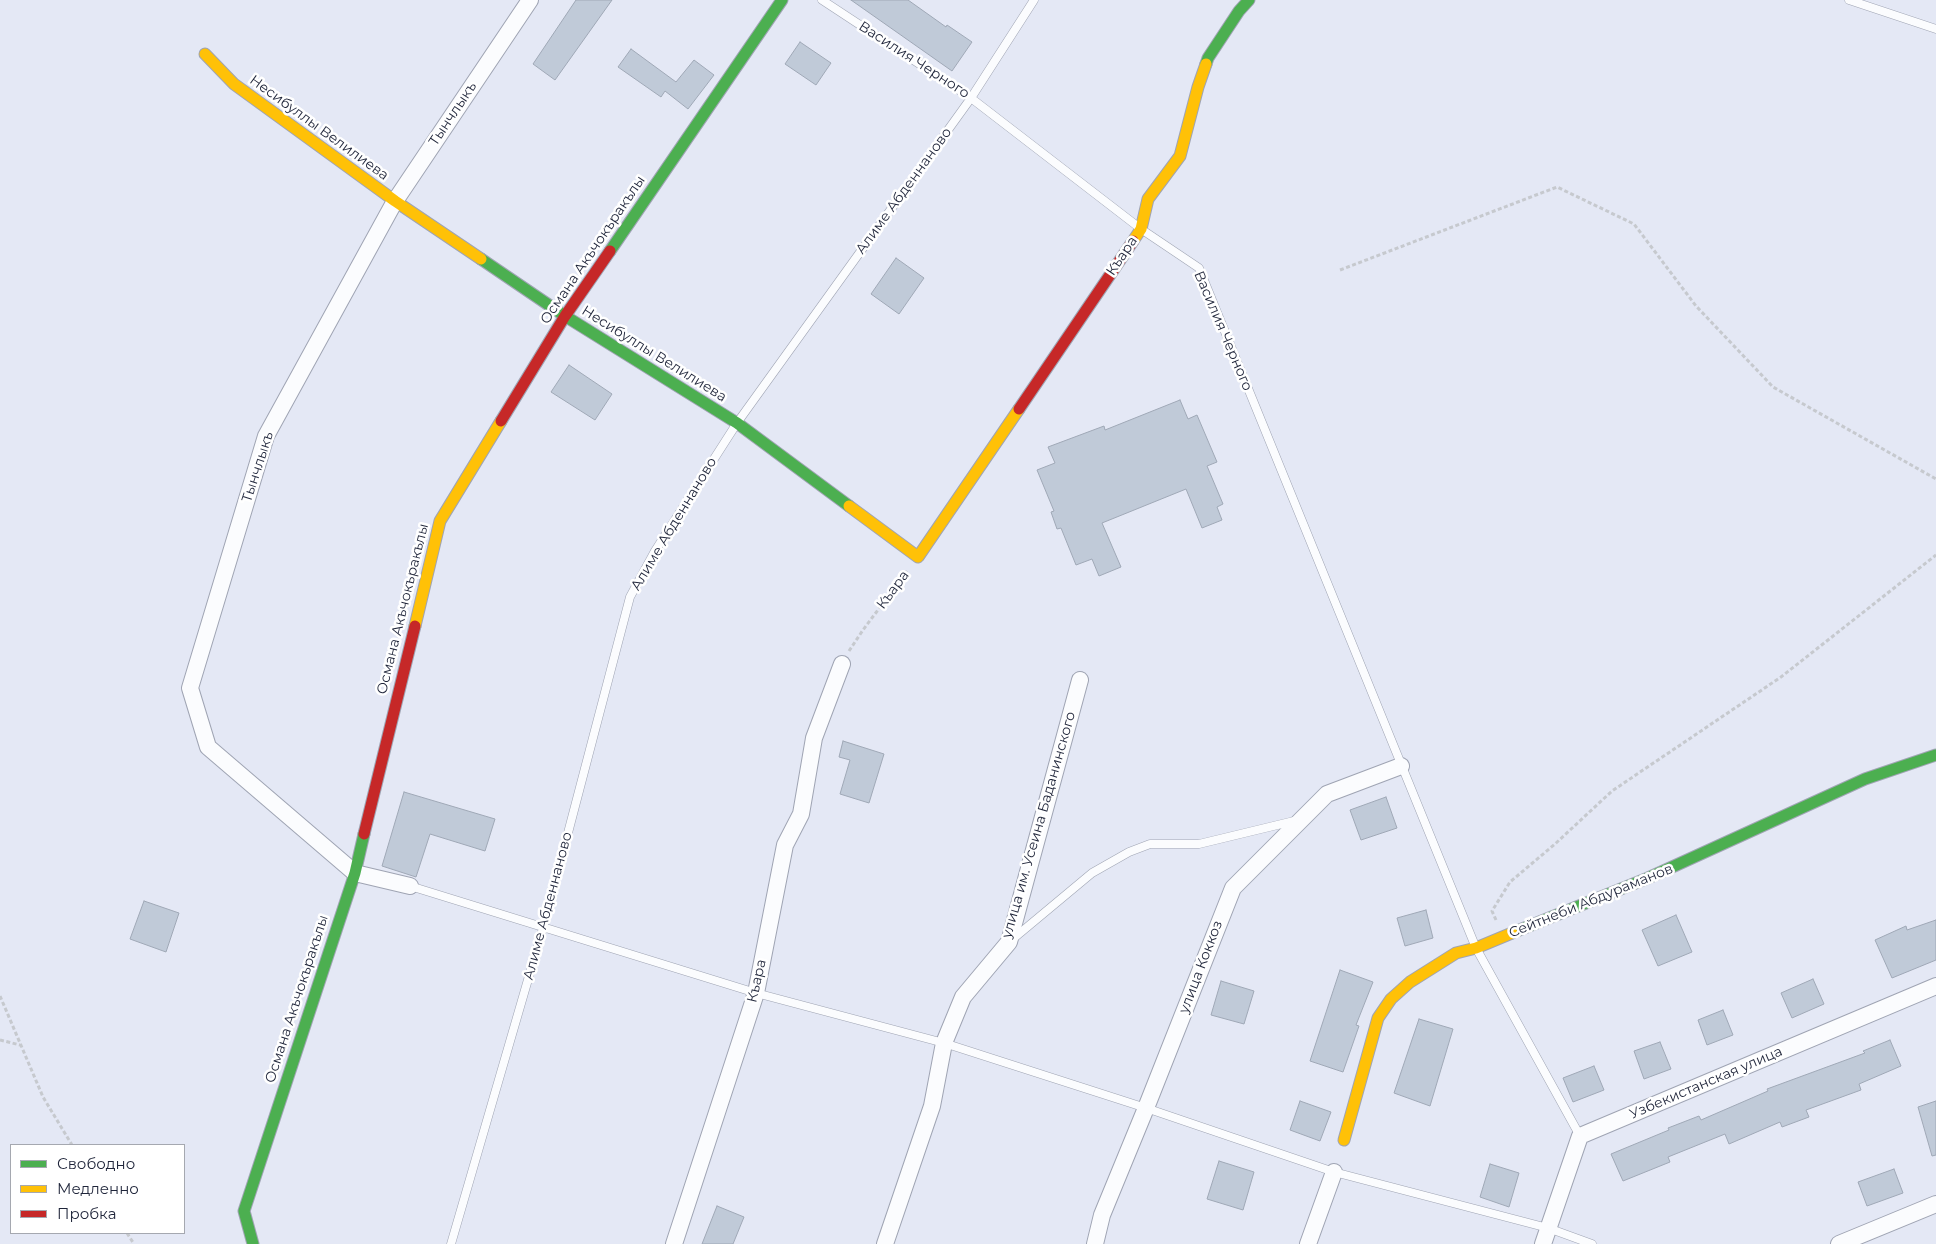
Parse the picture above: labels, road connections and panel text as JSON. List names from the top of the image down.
{
  "streets": {
    "street": [
      "Тынчлыкъ",
      "Несибуллы Велилиева",
      "Османа Акъчокъракълы",
      "Къара",
      "улица им. Усеина Баданинского",
      "Сейтнеби Абдураманов",
      "улица Коккоз",
      "Узбекистанская улица"
    ],
    "lane": ["Василия Черного", "Алиме Абденнаново"]
  },
  "crossings": [
    ["Василия Черного", "Алиме Абденнаново"],
    ["Василия Черного", "Къара"],
    ["Василия Черного", "Сейтнеби Абдураманов"],
    ["Василия Черного", "улица Коккоз"],
    ["Василия Черного", "Узбекистанская улица"],
    ["Тынчлыкъ", "Несибуллы Велилиева"],
    ["Тынчлыкъ", "Османа Акъчокъракълы"],
    ["Несибуллы Велилиева", "Алиме Абденнаново"],
    ["Несибуллы Велилиева", "Османа Акъчокъракълы"],
    ["Несибуллы Велилиева", "Къара"]
  ],
  "legend": ["Свободно", "Медленно", "Пробка"]
}
